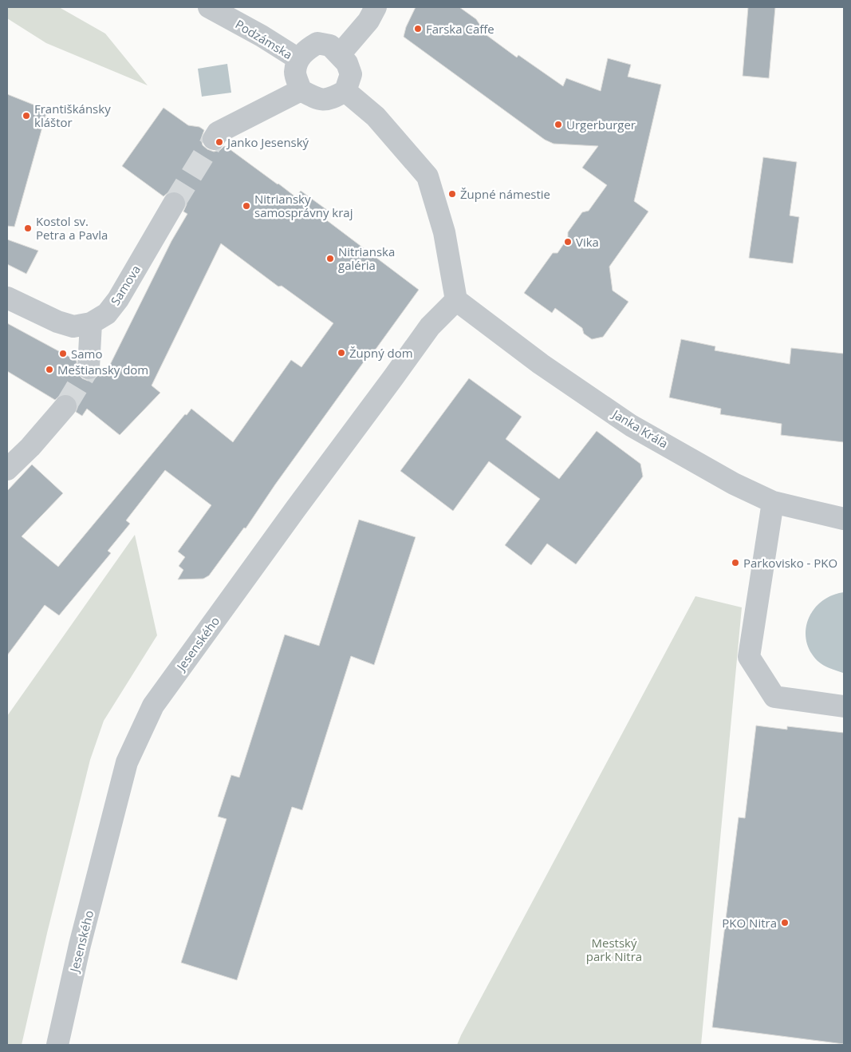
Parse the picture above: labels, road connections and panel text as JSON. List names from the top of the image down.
{
  "streets": {
    "street": [
      "Podzámska",
      "Samova",
      "Janka Kráľa",
      "Jesenského"
    ]
  },
  "crossings": [
    ["Janka Kráľa", "Jesenského"]
  ],
  "parks": ["Mestský park Nitra"],
  "places": [
    "Farska Caffe",
    "Františkánsky kláštor",
    "Urgerburger",
    "Janko Jesenský",
    "Župné námestie",
    "Nitriansky samosprávny kraj",
    "Kostol sv. Petra a Pavla",
    "Vika",
    "Nitrianska galéria",
    "Župný dom",
    "Samo",
    "Meštiansky dom",
    "Parkovisko - PKO",
    "PKO Nitra"
  ]
}
